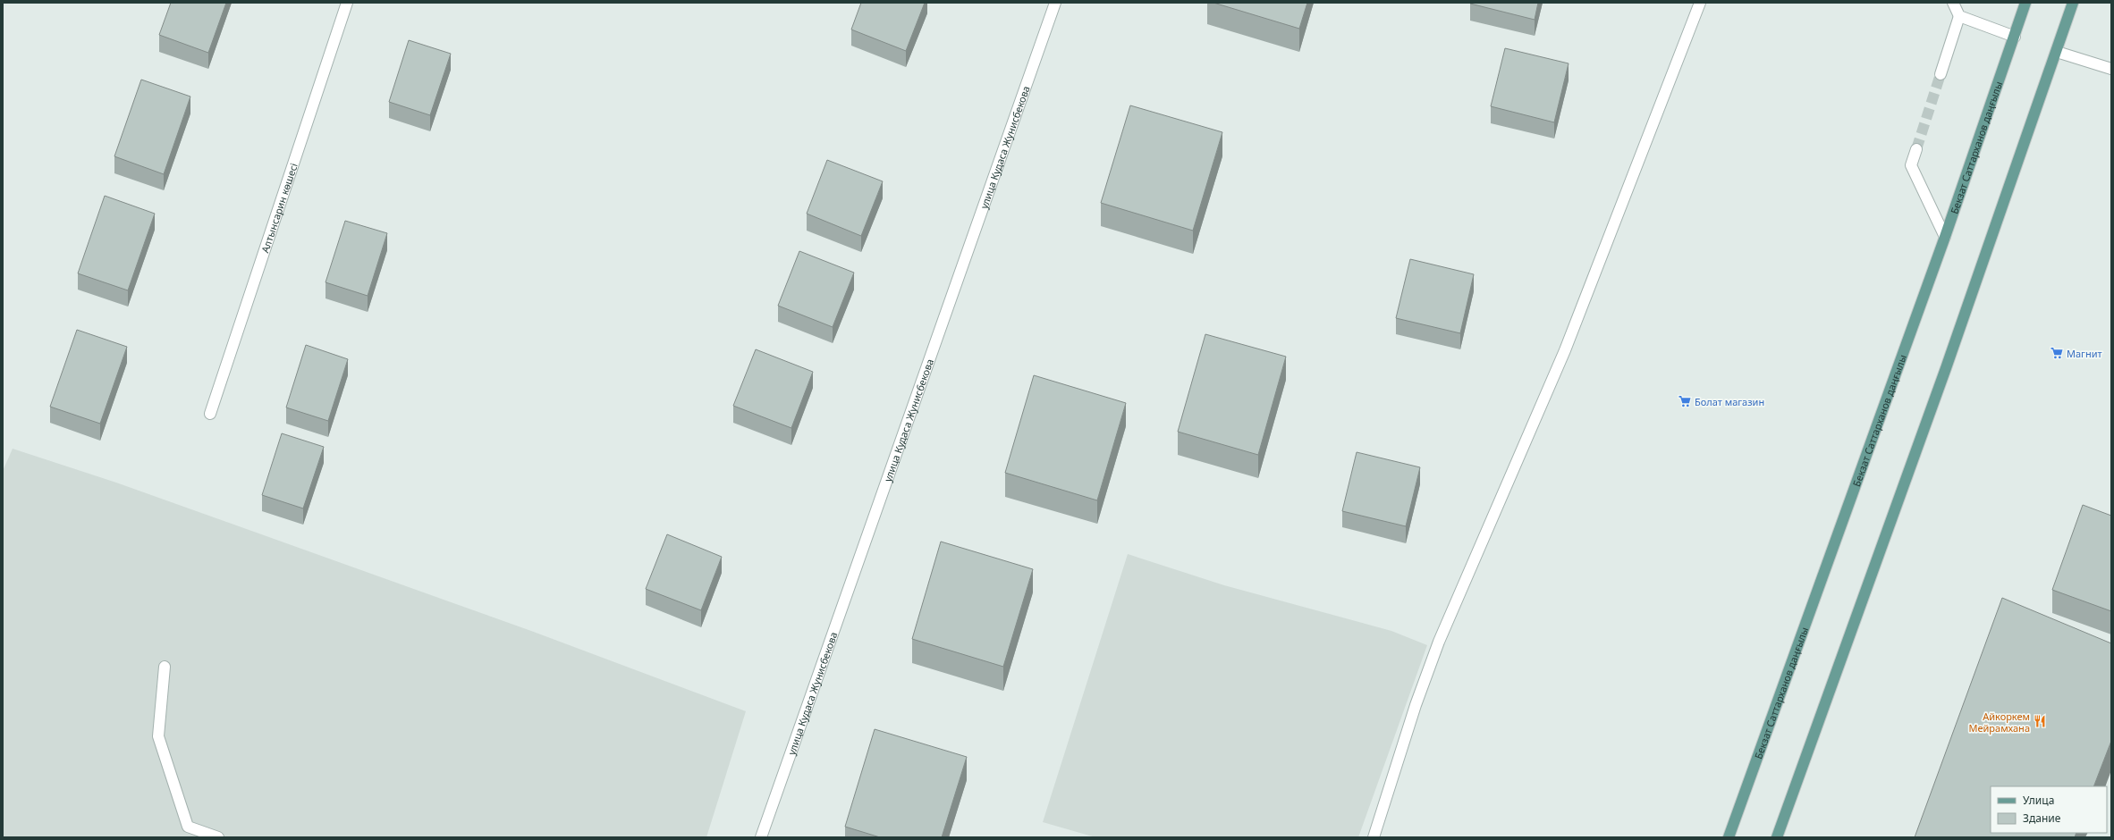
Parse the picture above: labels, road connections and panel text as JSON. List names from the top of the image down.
{
  "streets": {
    "main road": ["Бекзат Саттарханов даңғылы"],
    "street": ["улица Кудаса Жунисбекова", "Алтынсарин көшесі"]
  },
  "places": {
    "supermarket": ["Магнит", "Болат магазин"],
    "restaurant": ["Айкоркем Мейрамхана"]
  },
  "legend": ["Улица", "Здание"]
}
